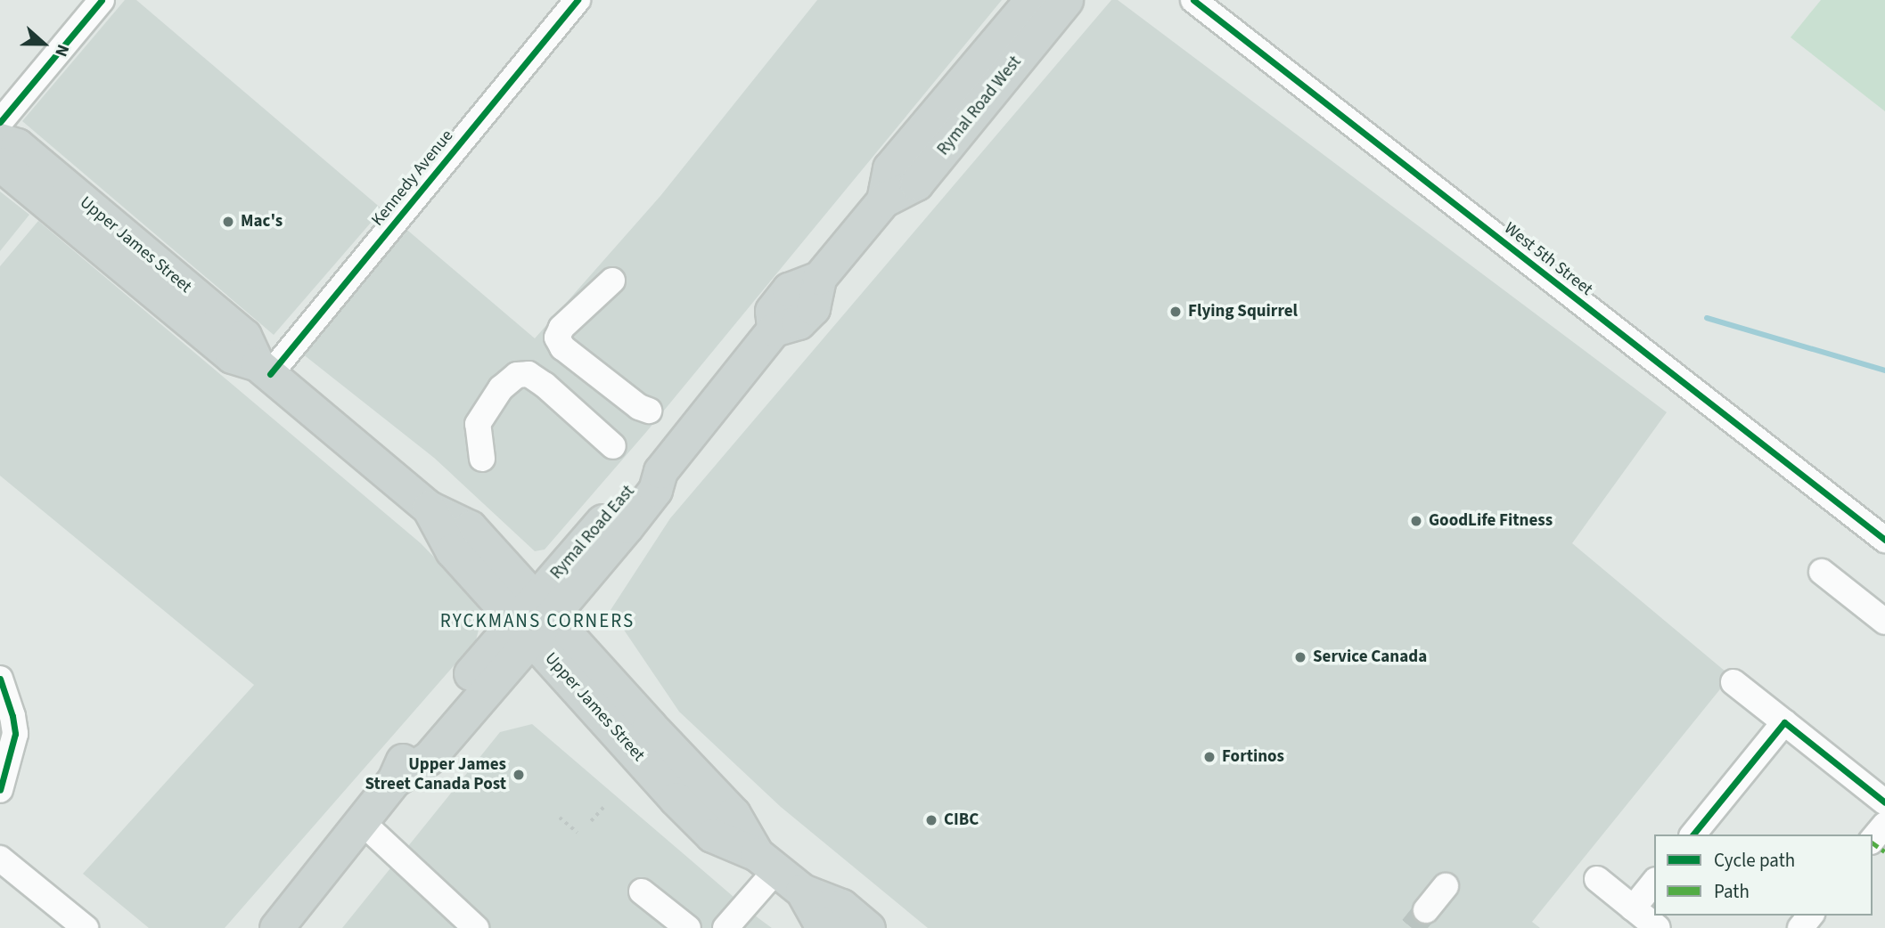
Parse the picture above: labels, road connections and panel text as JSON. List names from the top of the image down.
{
  "streets": {
    "main road": ["Rymal Road West", "Upper James Street", "Rymal Road East"],
    "street": ["Kennedy Avenue", "West 5th Street"]
  },
  "crossings": [
    ["Rymal Road West", "Rymal Road East"],
    ["Kennedy Avenue", "Upper James Street"],
    ["Upper James Street", "Rymal Road East"]
  ],
  "districts": ["RYCKMANS CORNERS"],
  "places": [
    "Mac's",
    "Flying Squirrel",
    "GoodLife Fitness",
    "Service Canada",
    "Fortinos",
    "Upper James Street Canada Post",
    "CIBC"
  ],
  "legend": ["Cycle path", "Path"],
  "north": "right"
}
